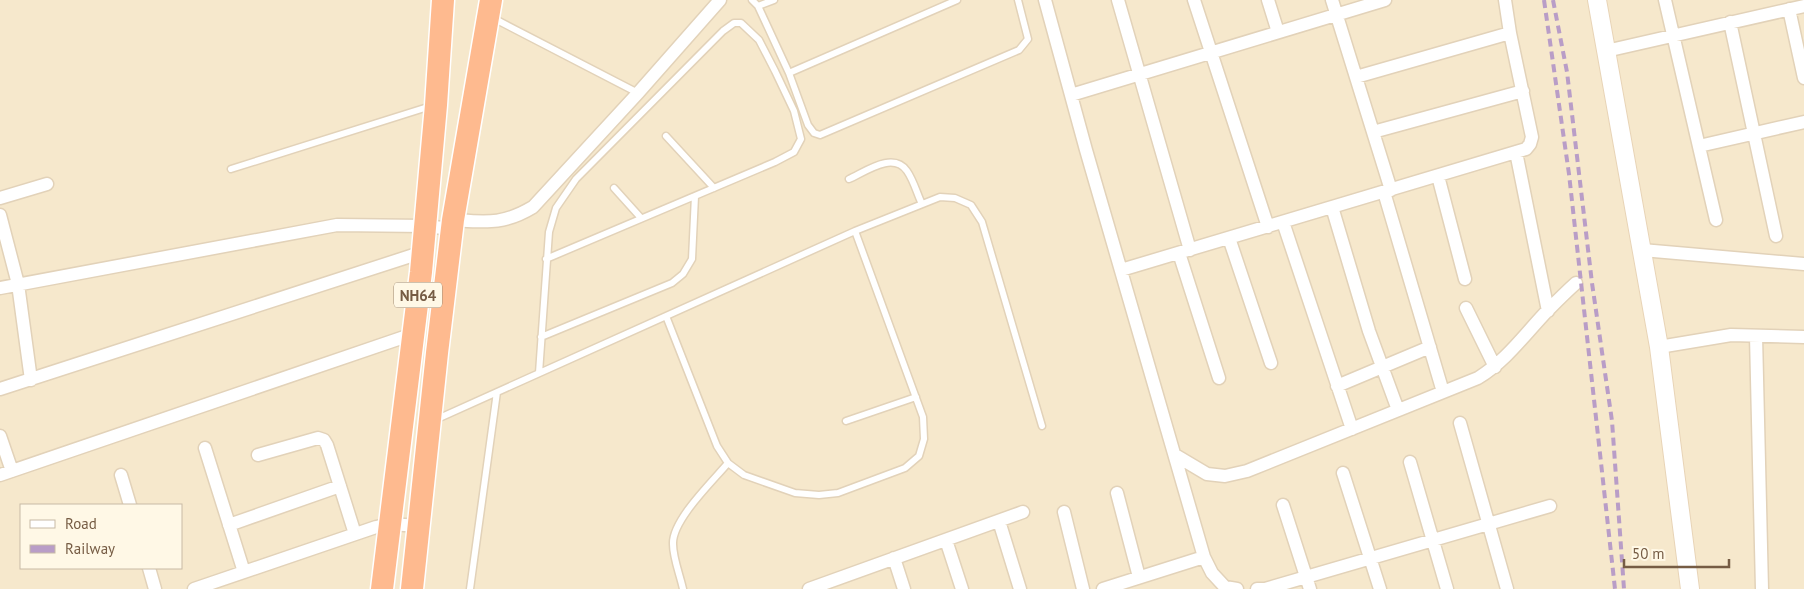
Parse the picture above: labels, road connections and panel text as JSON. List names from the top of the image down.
{
  "streets": {
    "highway": ["NH64"]
  },
  "legend": ["Road", "Railway"],
  "scale_bar": "50 m"
}
